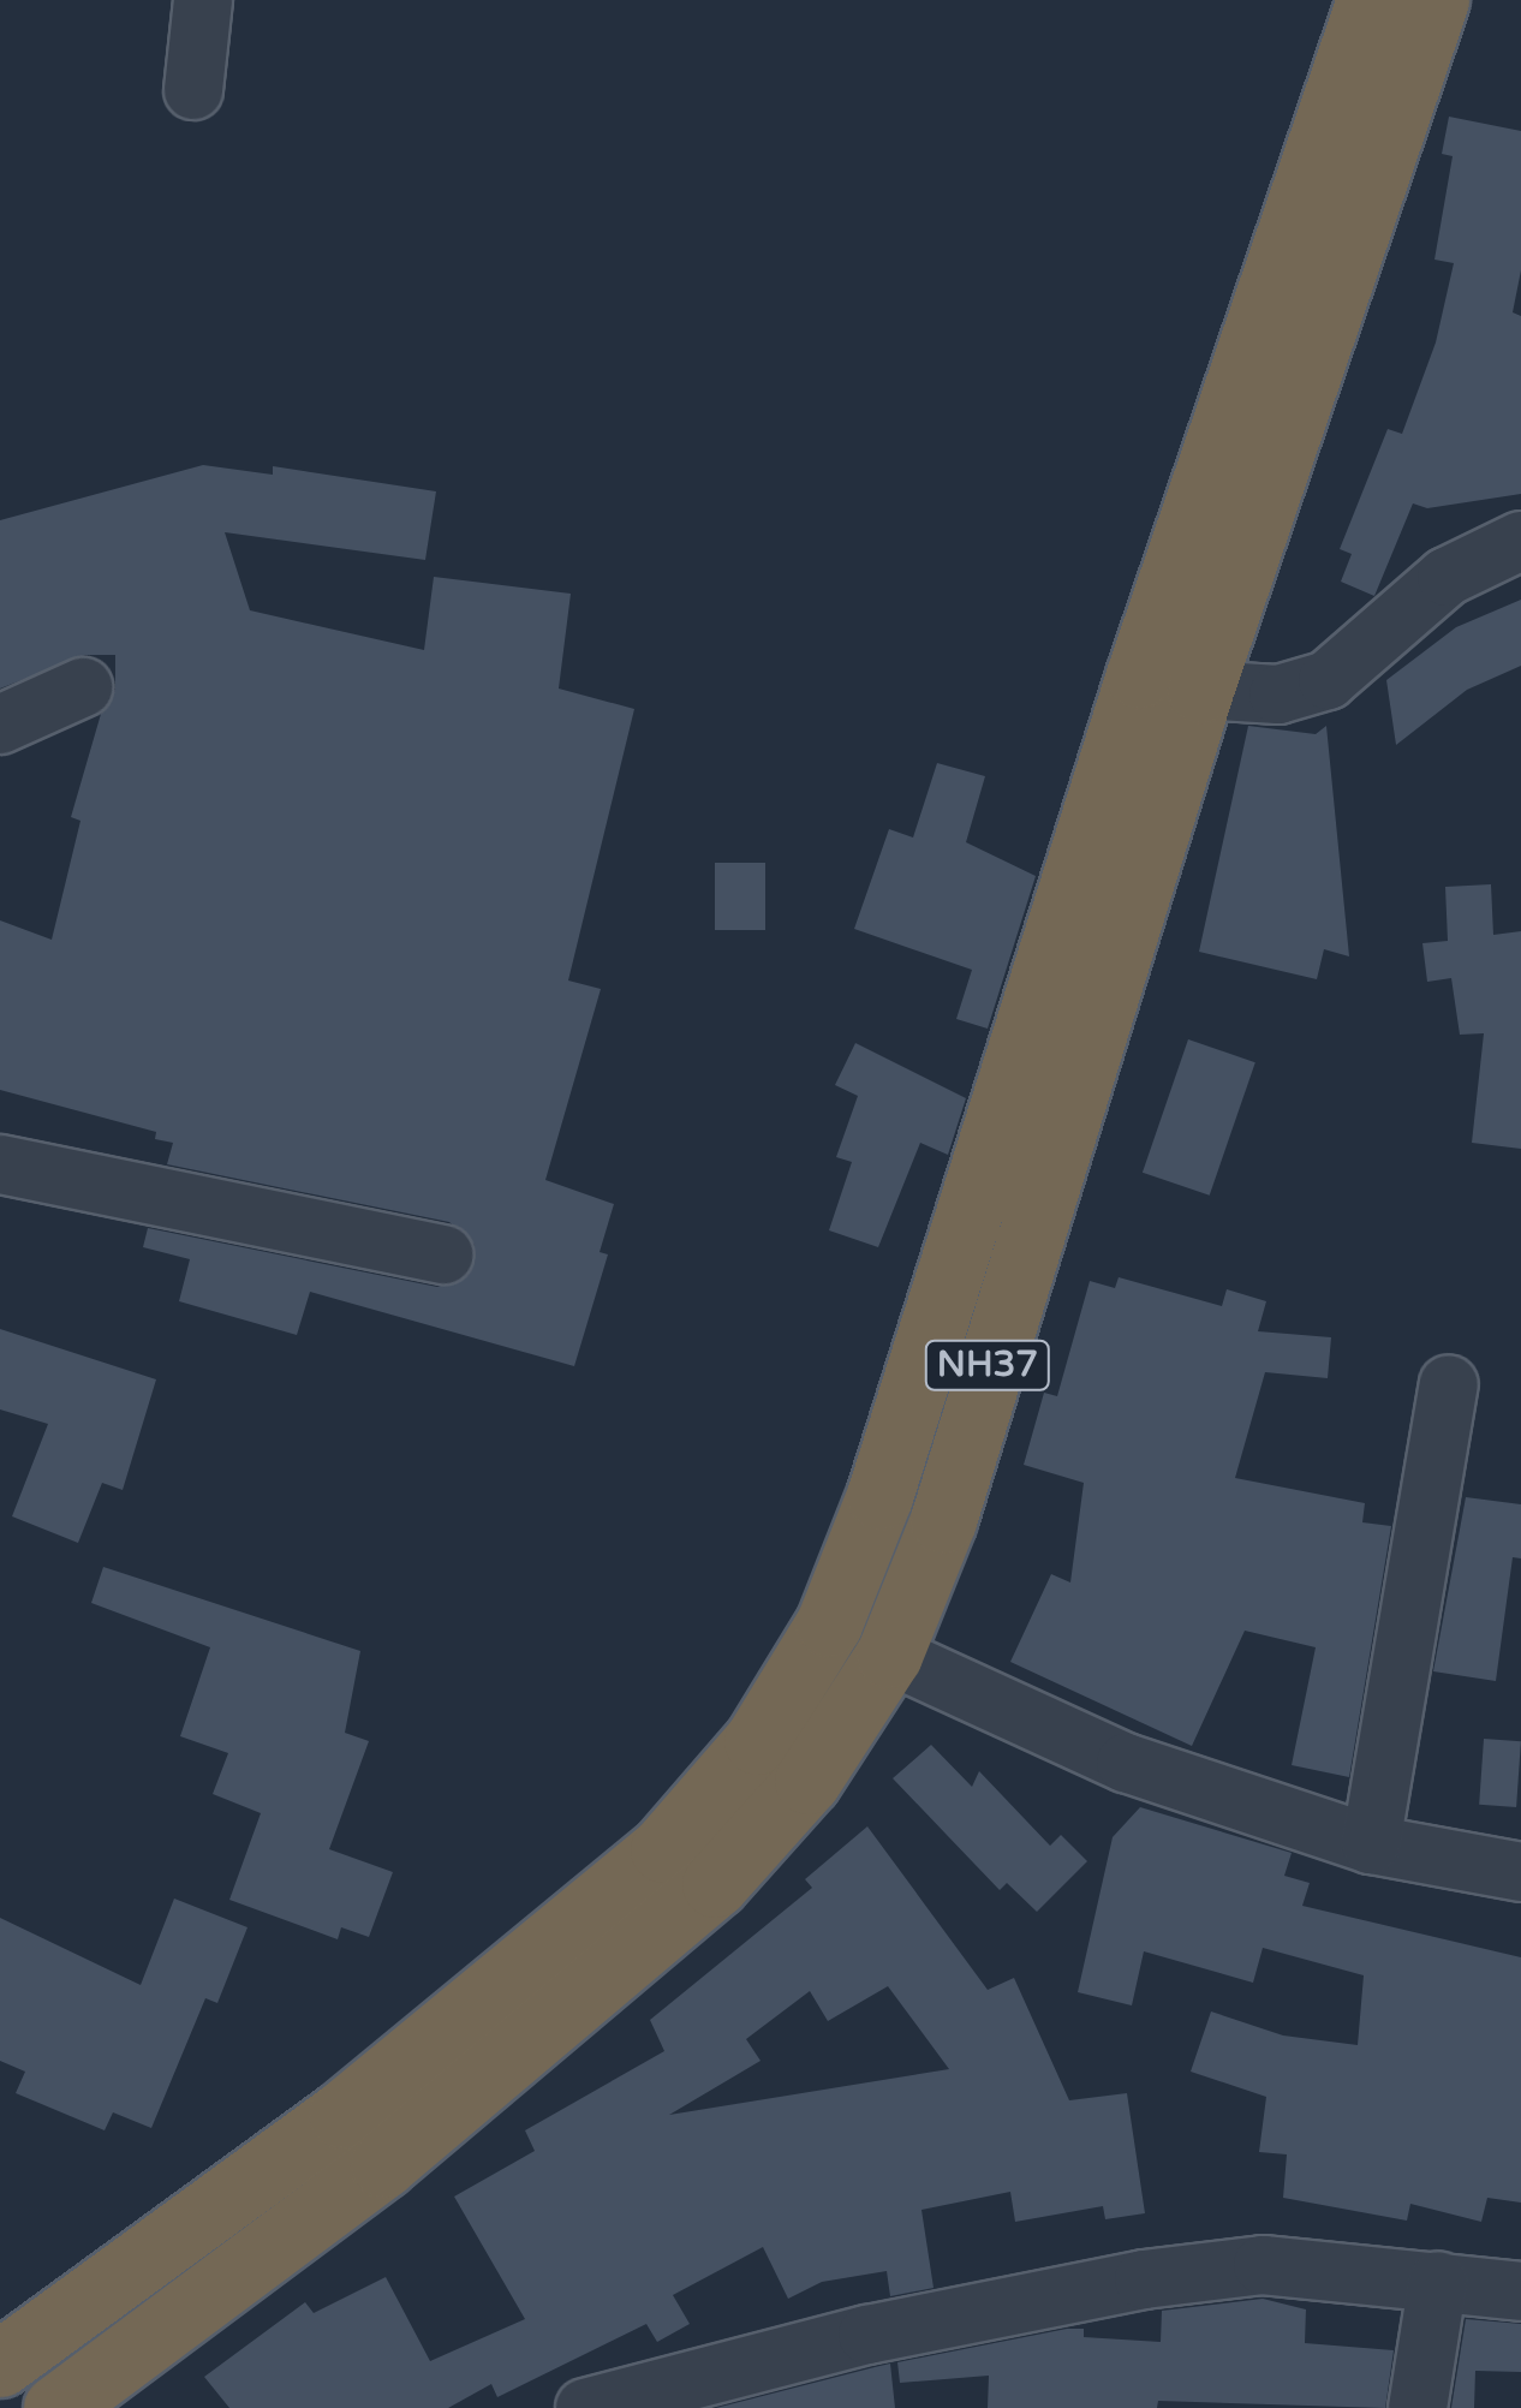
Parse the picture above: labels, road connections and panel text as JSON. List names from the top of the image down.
{
  "streets": {
    "highway": ["NH37"]
  }
}
